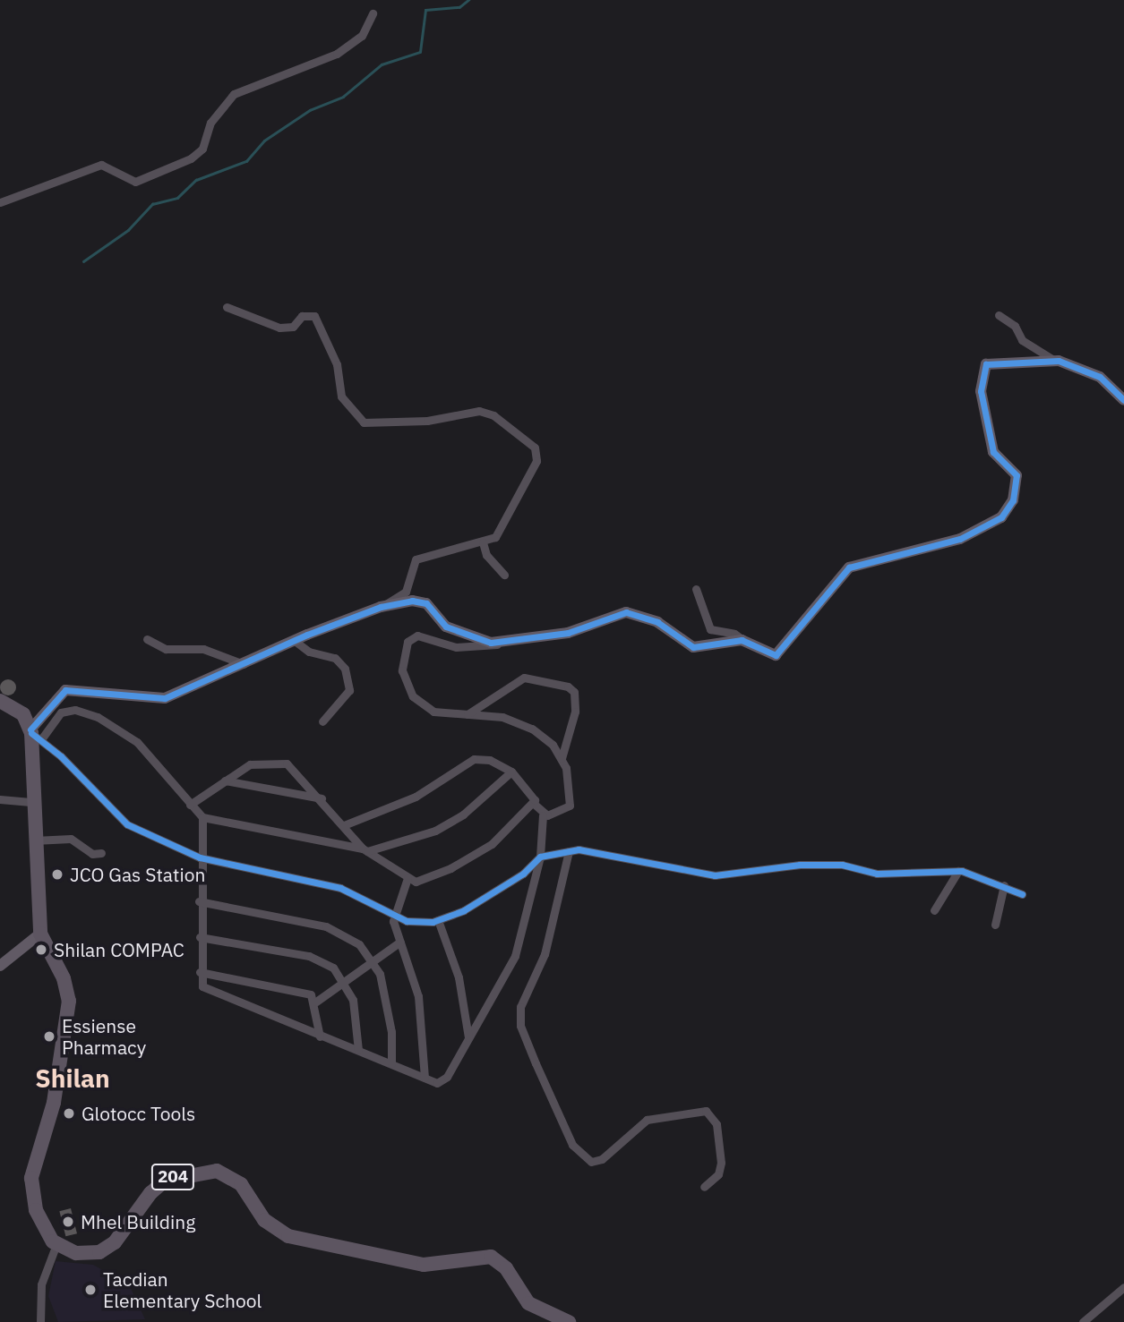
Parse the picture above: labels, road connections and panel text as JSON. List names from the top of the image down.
{
  "streets": {
    "highway": ["204"]
  },
  "districts": ["Shilan"],
  "places": [
    "JCO Gas Station",
    "Shilan COMPAC",
    "Essiense Pharmacy",
    "Glotocc Tools",
    "Mhel Building",
    "Tacdian Elementary School"
  ]
}
